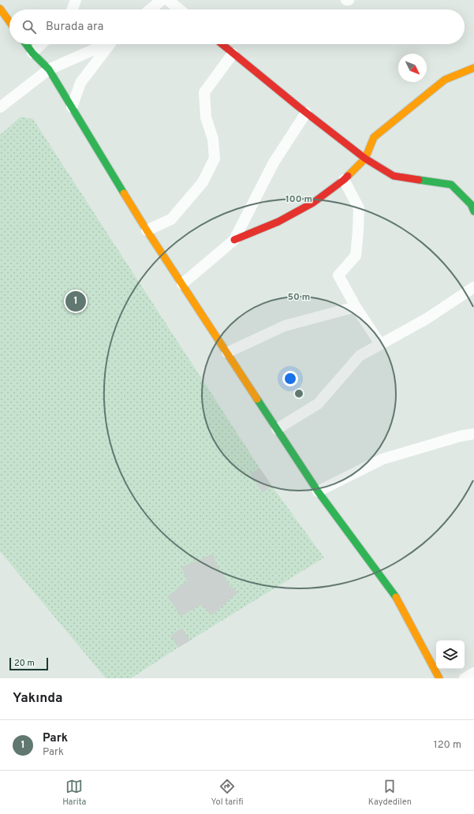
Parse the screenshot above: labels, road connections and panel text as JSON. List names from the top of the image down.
{
  "scale_bar": "20 m",
  "north": "bottom right",
  "page": {
    "search": "Burada ara",
    "pins": "1",
    "scale": "20 m",
    "heading": "Yakında",
    "list": [
      {
        "mark": "1",
        "name": "Park",
        "note": "Park",
        "value": "120 m"
      }
    ],
    "nav": ["Harita", "Yol tarifi", "Kaydedilen"]
  },
  "rings": ["100 m", "50 m"]
}
